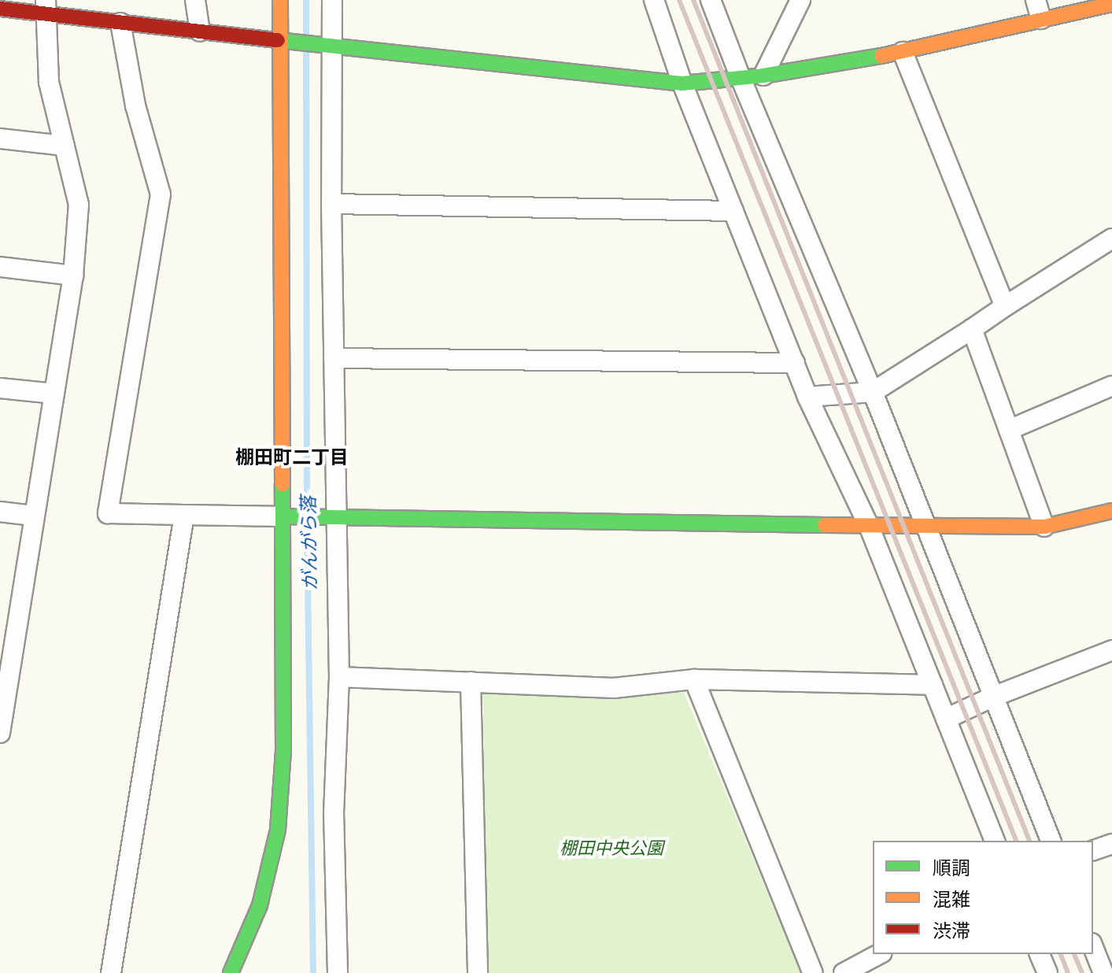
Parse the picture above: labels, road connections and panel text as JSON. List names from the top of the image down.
{
  "districts": ["棚田町二丁目"],
  "water": ["がんがら落"],
  "parks": ["棚田中央公園"],
  "legend": ["順調", "混雑", "渋滞"]
}
